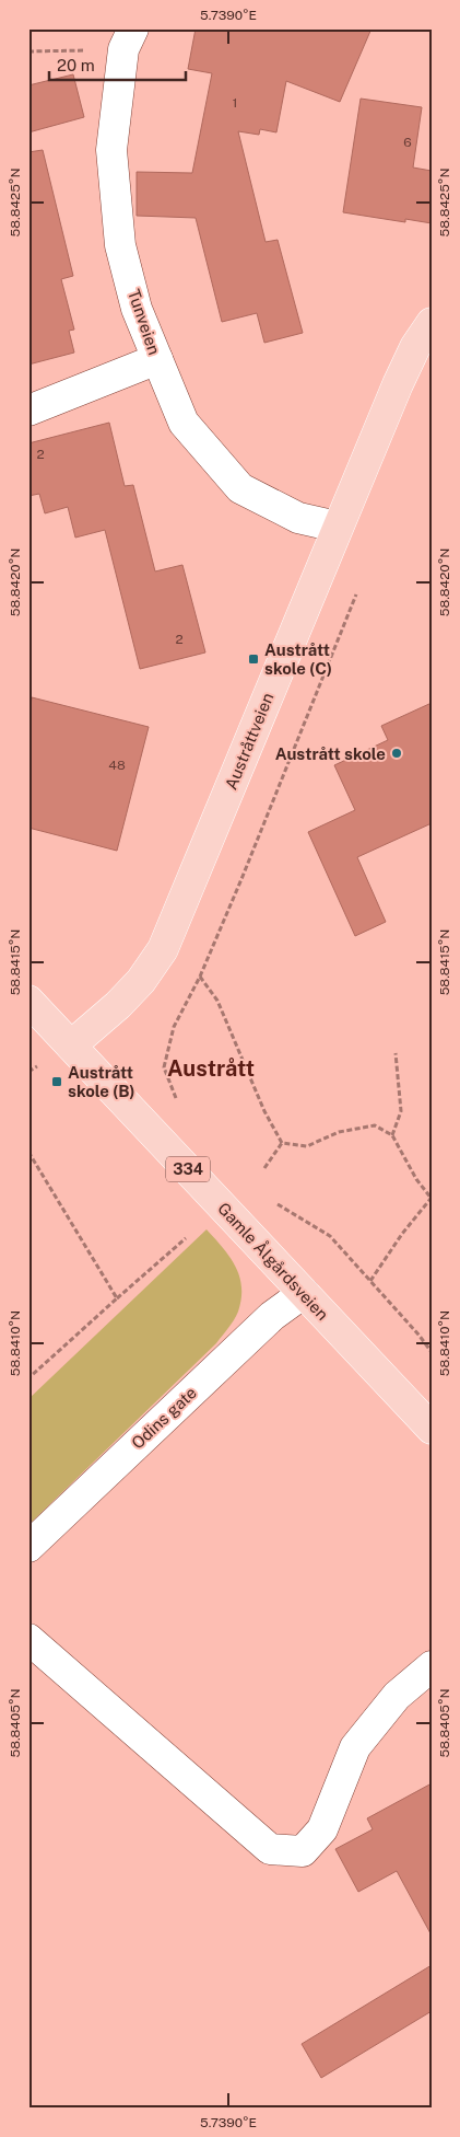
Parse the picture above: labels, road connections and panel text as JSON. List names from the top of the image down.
{
  "streets": {
    "main road": ["Austråttveien", "334", "Gamle Ålgårdsveien"],
    "street": ["Tunveien", "Odins gate"]
  },
  "crossings": [
    ["Tunveien", "Austråttveien"],
    ["Austråttveien", "334"],
    ["Austråttveien", "Gamle Ålgårdsveien"],
    ["334", "Gamle Ålgårdsveien"],
    ["Gamle Ålgårdsveien", "Odins gate"]
  ],
  "districts": ["Austrått"],
  "places": {
    "transit": ["Austrått skole (C)", "Austrått skole (B)"],
    "other": ["Austrått skole"]
  },
  "house_numbers": [
    "1",
    "6",
    "2",
    "2",
    "48"
  ],
  "scale_bar": "20 m",
  "coordinates": [
    "5.7390°E",
    "58.8425°N",
    "58.8420°N",
    "58.8415°N",
    "58.8410°N",
    "58.8405°N"
  ]
}
